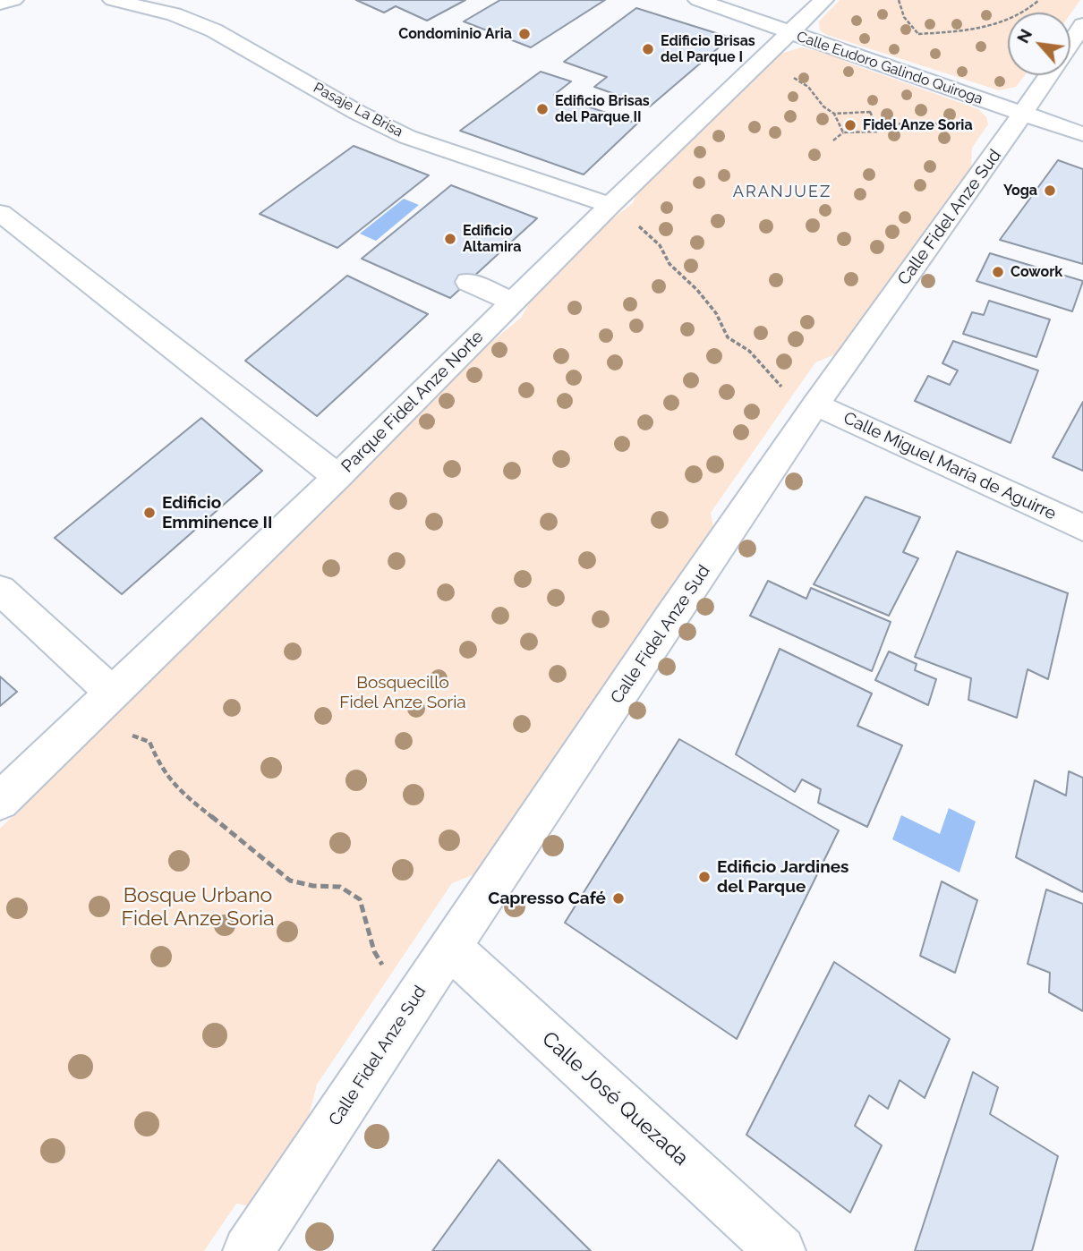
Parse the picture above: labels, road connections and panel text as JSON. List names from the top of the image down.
{
  "streets": {
    "street": [
      "Calle Eudoro Galindo Quiroga",
      "Pasaje La Brisa",
      "Calle Fidel Anze Sud",
      "Parque Fidel Anze Norte",
      "Calle Miguel María de Aguirre",
      "Calle José Quezada"
    ]
  },
  "crossings": [
    ["Calle Eudoro Galindo Quiroga", "Calle Fidel Anze Sud"],
    ["Calle Eudoro Galindo Quiroga", "Parque Fidel Anze Norte"],
    ["Pasaje La Brisa", "Parque Fidel Anze Norte"],
    ["Calle Fidel Anze Sud", "Calle Miguel María de Aguirre"],
    ["Calle Fidel Anze Sud", "Calle José Quezada"]
  ],
  "districts": ["ARANJUEZ"],
  "parks": ["Bosquecillo Fidel Anze Soria", "Bosque Urbano Fidel Anze Soria"],
  "places": [
    "Condominio Aria",
    "Edificio Brisas del Parque I",
    "Edificio Brisas del Parque II",
    "Fidel Anze Soria",
    "Yoga",
    "Edificio Altamira",
    "Cowork",
    "Edificio Emminence II",
    "Edificio Jardines del Parque",
    "Capresso Café"
  ],
  "north": "top left"
}
